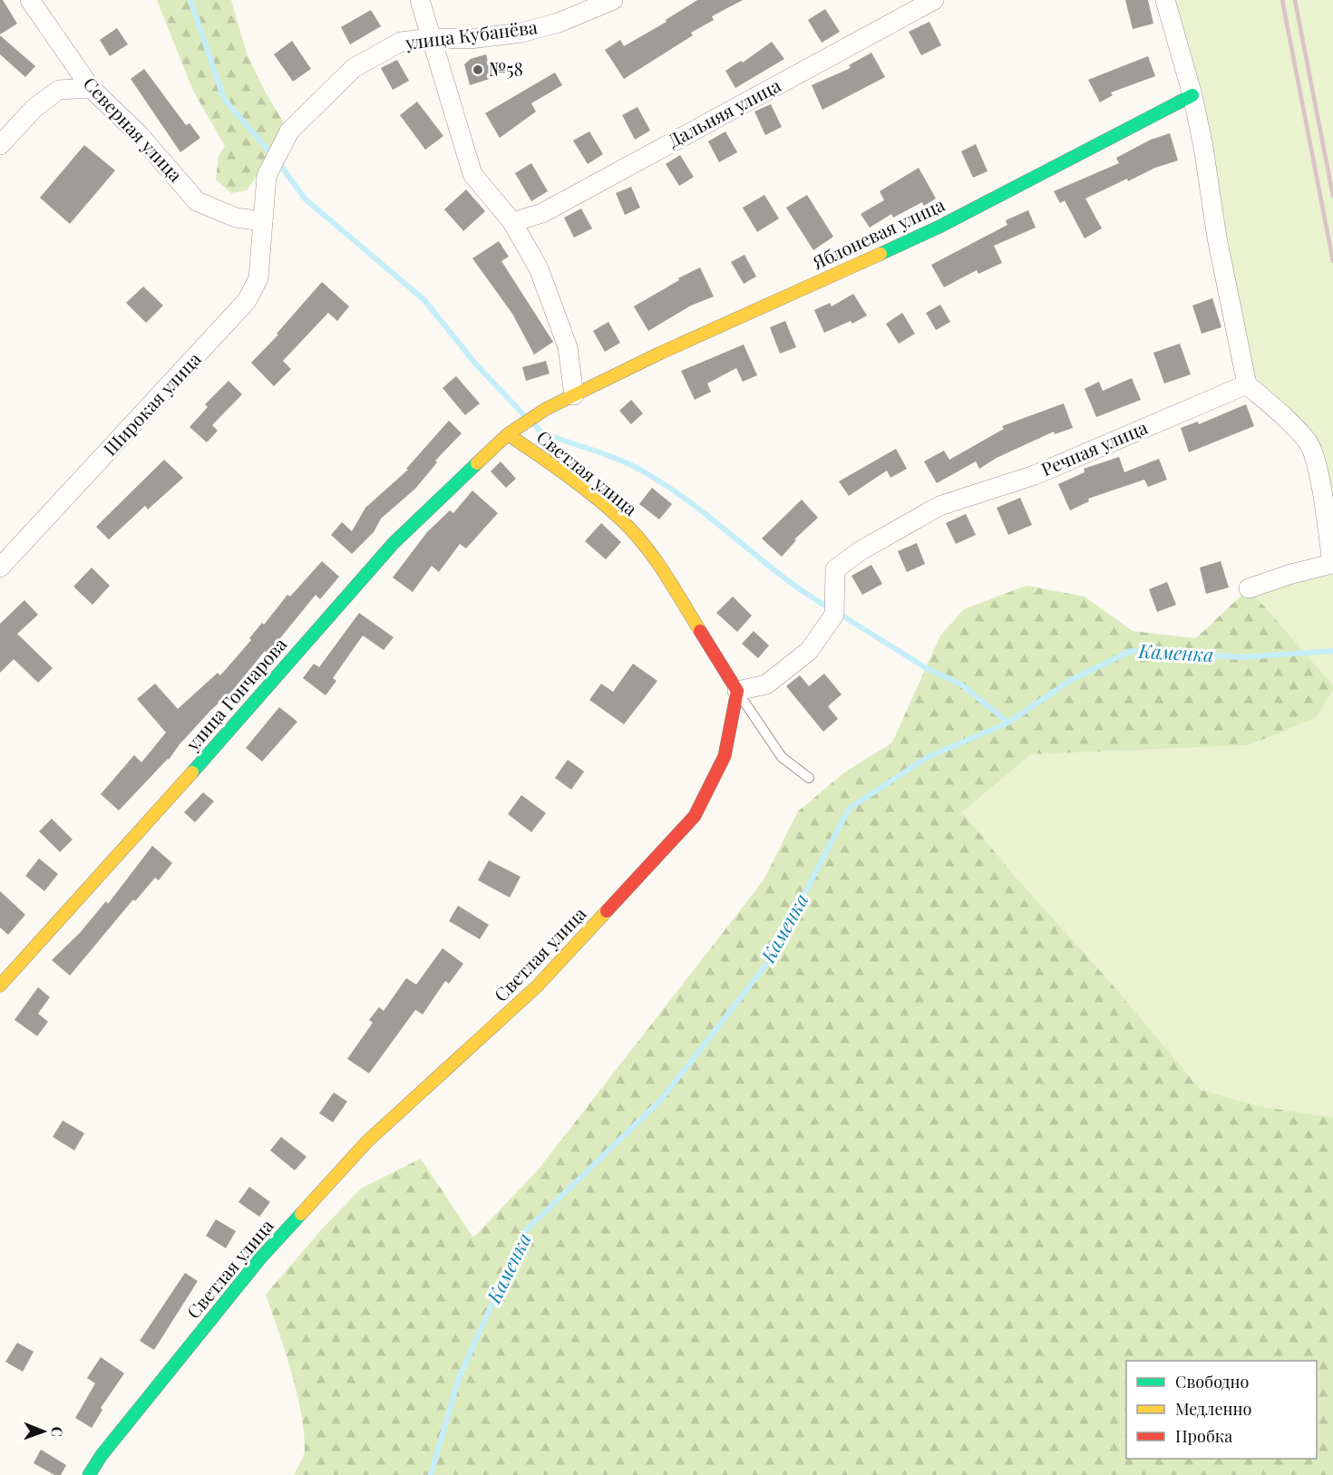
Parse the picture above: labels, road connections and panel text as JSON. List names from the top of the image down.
{
  "streets": {
    "street": [
      "улица Кубанёва",
      "Дальняя улица",
      "Северная улица",
      "Яблоневая улица",
      "Широкая улица",
      "Речная улица",
      "Светлая улица",
      "улица Гончарова"
    ]
  },
  "crossings": [
    ["улица Кубанёва", "Северная улица"],
    ["улица Кубанёва", "Широкая улица"],
    ["Северная улица", "Широкая улица"],
    ["Яблоневая улица", "улица Гончарова"],
    ["Речная улица", "Светлая улица"],
    ["Светлая улица", "улица Гончарова"]
  ],
  "water": ["Каменка"],
  "places": ["№58"],
  "legend": ["Свободно", "Медленно", "Пробка"],
  "north": "right"
}
